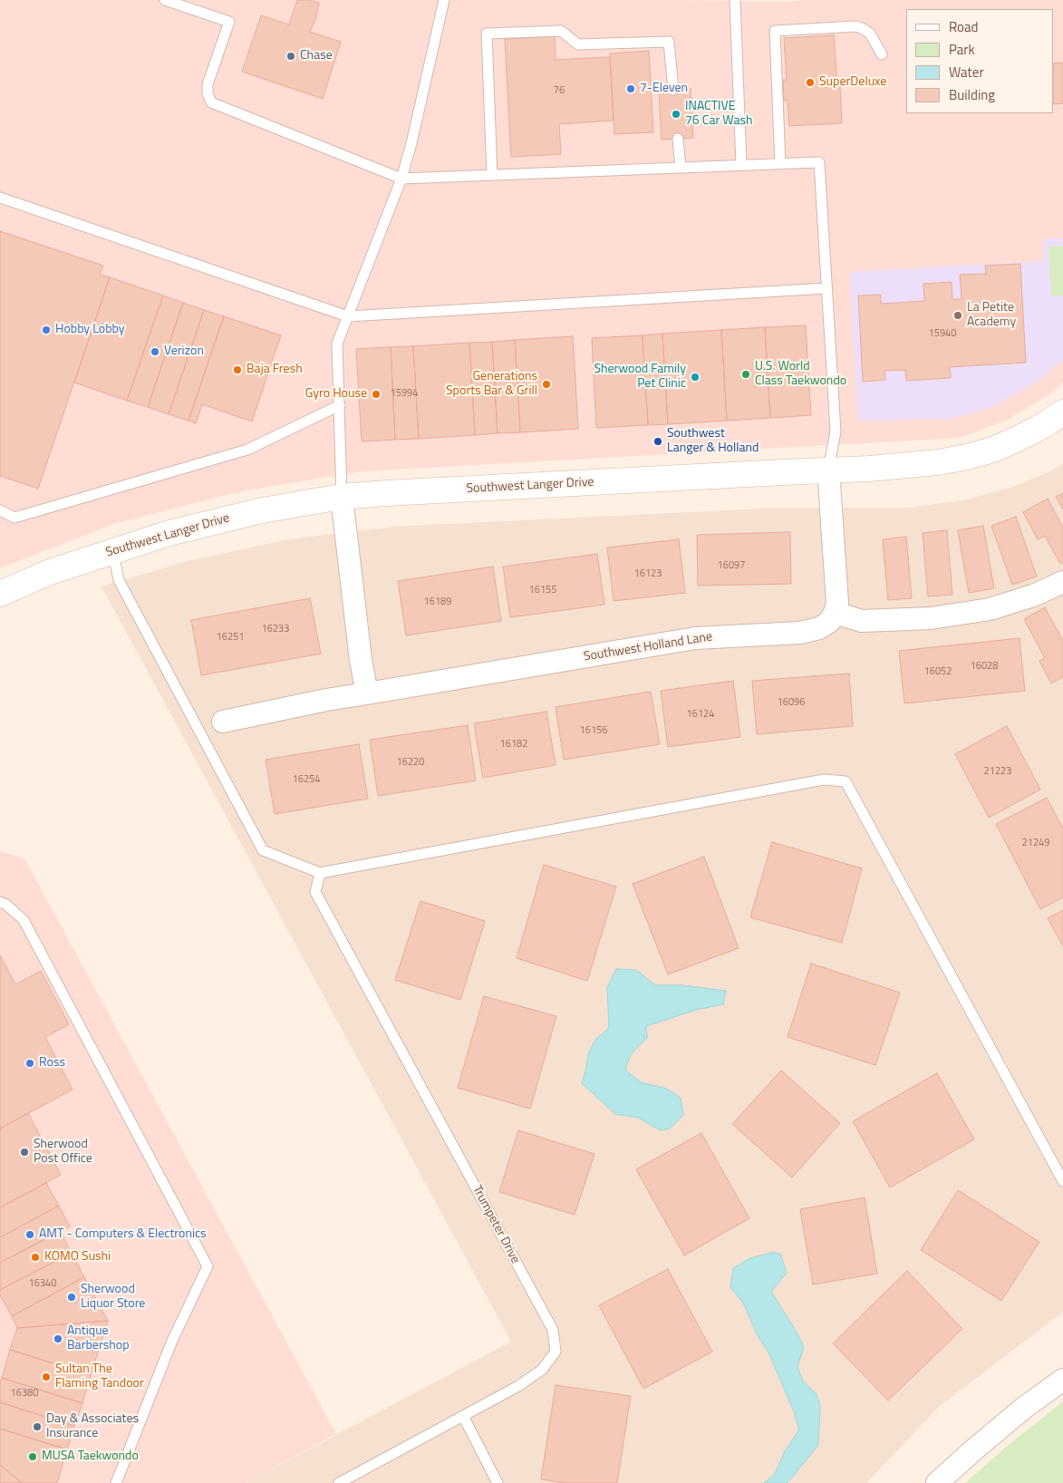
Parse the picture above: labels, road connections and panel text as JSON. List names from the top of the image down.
{
  "streets": {
    "street": ["Southwest Langer Drive", "Southwest Holland Lane"],
    "lane": ["Trumpeter Drive"]
  },
  "places": [
    "Chase",
    "SuperDeluxe",
    "7-Eleven",
    "INACTIVE 76 Car Wash",
    "La Petite Academy",
    "Hobby Lobby",
    "Verizon",
    "Baja Fresh",
    "U.S. World Class Taekwondo",
    "Sherwood Family Pet Clinic",
    "Generations Sports Bar & Grill",
    "Gyro House",
    "Southwest Langer & Holland",
    "Ross",
    "Sherwood Post Office",
    "AMT - Computers & Electronics",
    "KOMO Sushi",
    "Sherwood Liquor Store",
    "Antique Barbershop",
    "Sultan The Flaming Tandoor",
    "Day & Associates Insurance",
    "MUSA Taekwondo"
  ],
  "house_numbers": [
    "76",
    "15940",
    "15994",
    "16097",
    "16123",
    "16155",
    "16189",
    "16233",
    "16251",
    "16028",
    "16052",
    "16096",
    "16124",
    "16156",
    "16182",
    "16220",
    "21223",
    "16254",
    "21249",
    "16340",
    "16380"
  ],
  "legend": [
    "Road",
    "Park",
    "Water",
    "Building"
  ]
}
